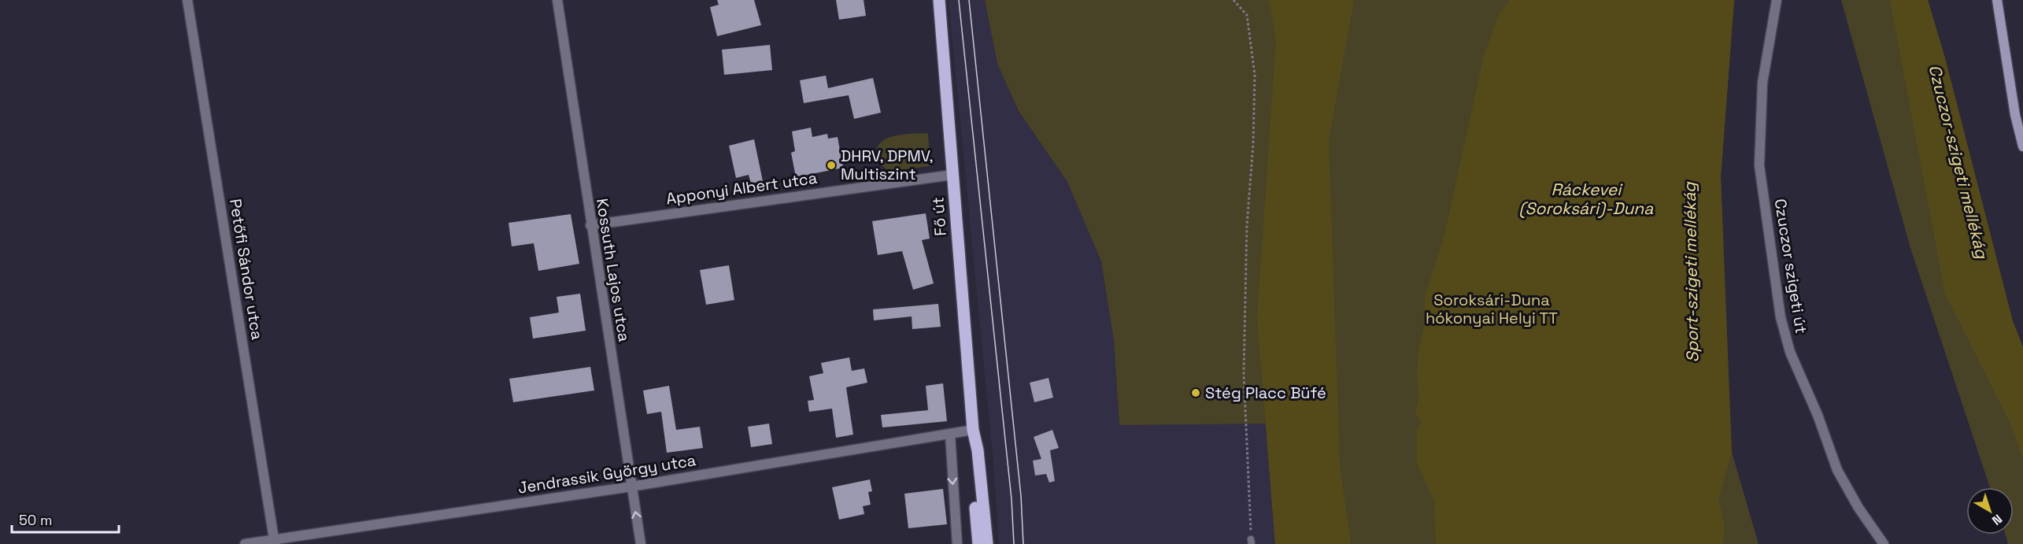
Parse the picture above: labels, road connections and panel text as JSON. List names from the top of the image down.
{
  "streets": {
    "main road": ["Fő út"],
    "street": [
      "Apponyi Albert utca",
      "Czuczor szigeti út",
      "Petőfi Sándor utca",
      "Kossuth Lajos utca",
      "Jendrassik György utca"
    ]
  },
  "crossings": [
    ["Apponyi Albert utca", "Fő út"],
    ["Apponyi Albert utca", "Kossuth Lajos utca"],
    ["Fő út", "Jendrassik György utca"],
    ["Petőfi Sándor utca", "Jendrassik György utca"],
    ["Kossuth Lajos utca", "Jendrassik György utca"]
  ],
  "water": ["Czuczor-szigeti mellékág", "Ráckevei (Soroksári)-Duna", "Sport-szigeti mellékág"],
  "parks": ["Soroksári-Duna hókonyai Helyi TT"],
  "places": ["DHRV, DPMV, Multiszint", "Stég Placc Büfé"],
  "scale_bar": "50 m",
  "north": "bottom right"
}
